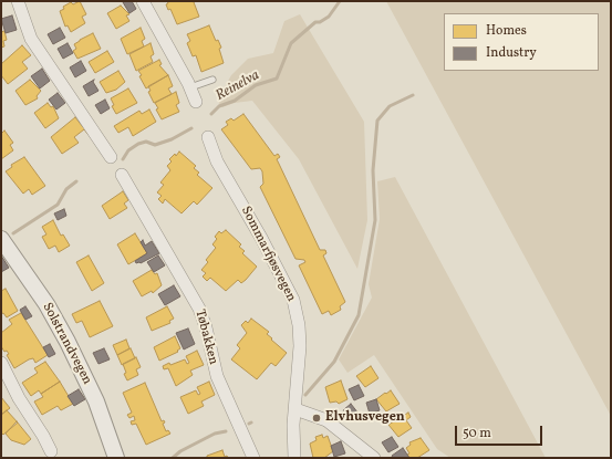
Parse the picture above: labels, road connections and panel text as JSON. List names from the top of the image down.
{
  "streets": {
    "street": ["Sommarfjøsvegen", "Tøbakken", "Solstrandvegen"]
  },
  "water": ["Reinelva"],
  "places": ["Elvhusvegen"],
  "legend": ["Homes", "Industry"],
  "scale_bar": "50 m"
}
